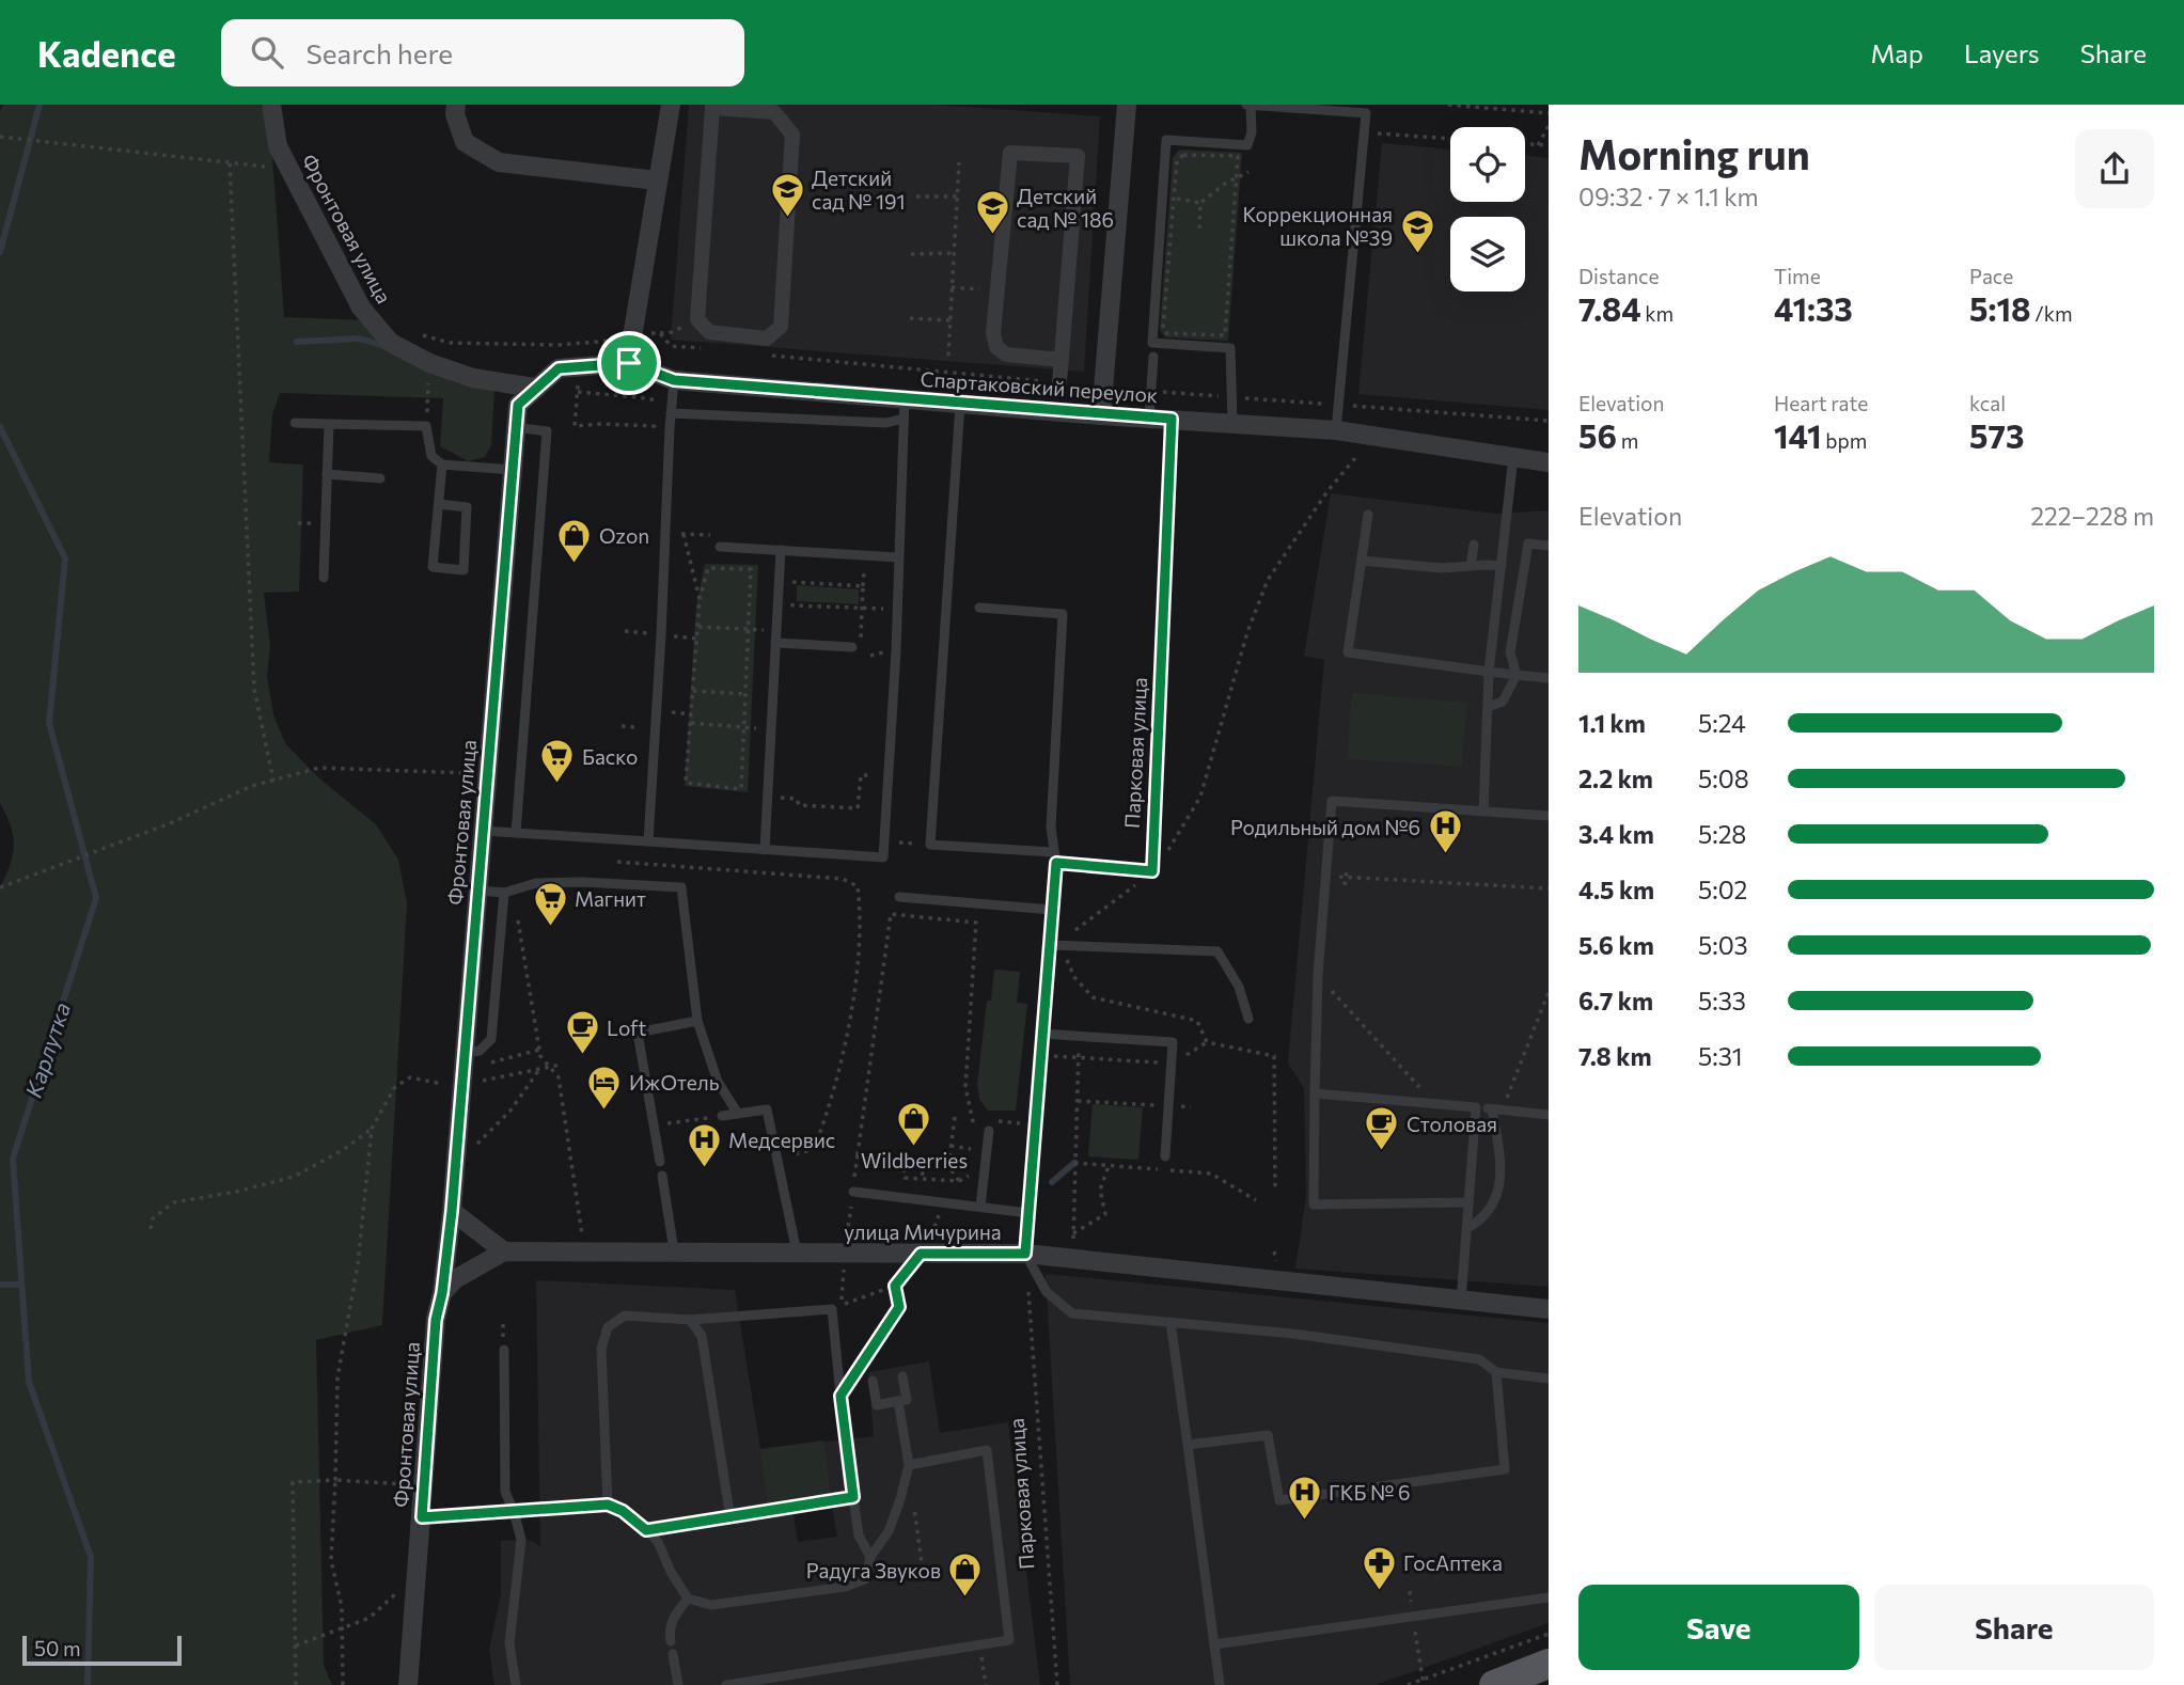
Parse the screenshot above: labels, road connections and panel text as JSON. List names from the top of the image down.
{
  "streets": {
    "street": ["Фронтовая улица", "Спартаковский переулок", "улица Мичурина"],
    "lane": ["Парковая улица"]
  },
  "crossings": [
    ["Фронтовая улица", "Спартаковский переулок"],
    ["Фронтовая улица", "улица Мичурина"],
    ["Спартаковский переулок", "Парковая улица"]
  ],
  "water": ["Карлутка"],
  "places": {
    "school or university": ["Детский сад № 191", "Детский сад № 186", "Коррекционная школа №39"],
    "shop": ["Ozon", "Wildberries", "Радуга Звуков"],
    "supermarket": ["Баско", "Магнит"],
    "hospital": ["Родильный дом №6", "Медсервис", "ГКБ № 6"],
    "cafe": ["Loft", "Столовая"],
    "hotel": ["ИжОтель"],
    "pharmacy": ["ГосАптека"]
  },
  "scale_bar": "50 m",
  "page": {
    "header": "Kadence",
    "search": "Search here",
    "nav": ["Map", "Layers", "Share"],
    "heading": ["Morning run", "09:32 · 7 × 1.1 km"],
    "stats": [
      ["Distance", "7.84 km"],
      ["Time", "41:33"],
      ["Pace", "5:18 /km"],
      ["Elevation", "56 m"],
      ["Heart rate", "141 bpm"],
      ["kcal", "573"]
    ],
    "chart": ["Elevation", "222–228 m"],
    "list": [
      {
        "name": "1.1 km",
        "note": "5:24"
      },
      {
        "name": "2.2 km",
        "note": "5:08"
      },
      {
        "name": "3.4 km",
        "note": "5:28"
      },
      {
        "name": "4.5 km",
        "note": "5:02"
      },
      {
        "name": "5.6 km",
        "note": "5:03"
      },
      {
        "name": "6.7 km",
        "note": "5:33"
      },
      {
        "name": "7.8 km",
        "note": "5:31"
      }
    ],
    "buttons": ["Save", "Share"],
    "scale": "50 m"
  }
}
